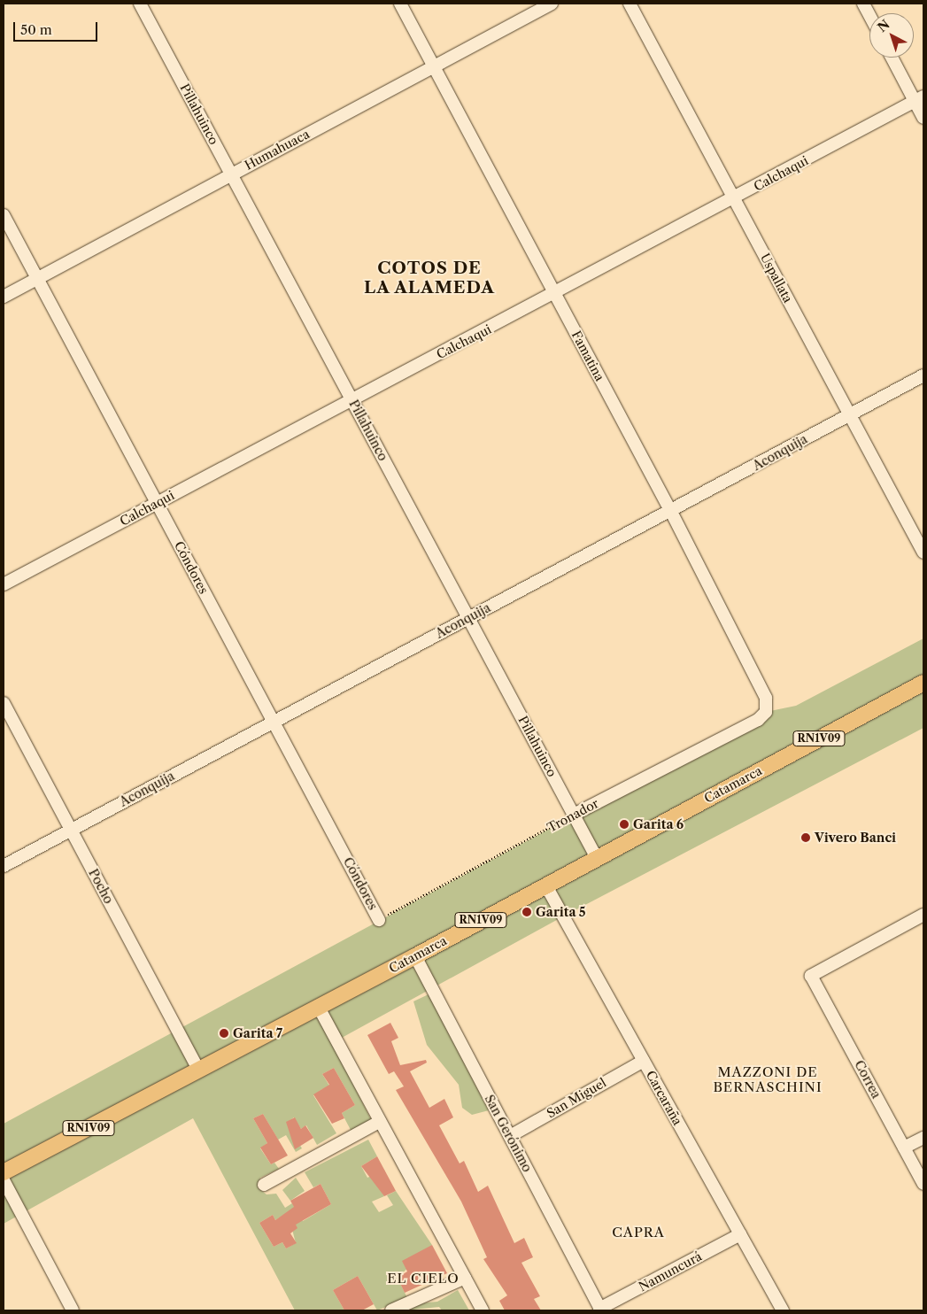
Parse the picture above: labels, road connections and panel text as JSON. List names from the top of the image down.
{
  "streets": {
    "main road": ["RN1V09", "Catamarca"],
    "street": [
      "Pillahuinco",
      "Humahuaca",
      "Calchaqui",
      "Uspallata",
      "Famatina",
      "Aconquija",
      "Cóndores",
      "Tronador",
      "Pocho",
      "Correa",
      "San Miguel",
      "Carcaraña",
      "San Gerónimo",
      "Namuncurá"
    ]
  },
  "crossings": [
    ["Pillahuinco", "Humahuaca"],
    ["Pillahuinco", "Calchaqui"],
    ["Pillahuinco", "Aconquija"],
    ["Pillahuinco", "Catamarca"],
    ["Pillahuinco", "Tronador"],
    ["Humahuaca", "Famatina"],
    ["Humahuaca", "Cóndores"],
    ["Calchaqui", "Uspallata"],
    ["Calchaqui", "Famatina"],
    ["Calchaqui", "Cóndores"],
    ["Uspallata", "Aconquija"],
    ["Famatina", "Aconquija"],
    ["Famatina", "Tronador"],
    ["Aconquija", "Cóndores"],
    ["Aconquija", "Pocho"],
    ["Cóndores", "Tronador"],
    ["Catamarca", "Pocho"],
    ["Catamarca", "Carcaraña"],
    ["Catamarca", "San Gerónimo"],
    ["San Miguel", "Carcaraña"],
    ["San Miguel", "San Gerónimo"],
    ["Carcaraña", "Namuncurá"],
    ["San Gerónimo", "Namuncurá"]
  ],
  "districts": [
    "COTOS DE LA ALAMEDA",
    "MAZZONI DE BERNASCHINI",
    "CAPRA",
    "EL CIELO"
  ],
  "places": [
    "Garita 6",
    "Vivero Banci",
    "Garita 5",
    "Garita 7"
  ],
  "scale_bar": "50 m",
  "north": "top left"
}
